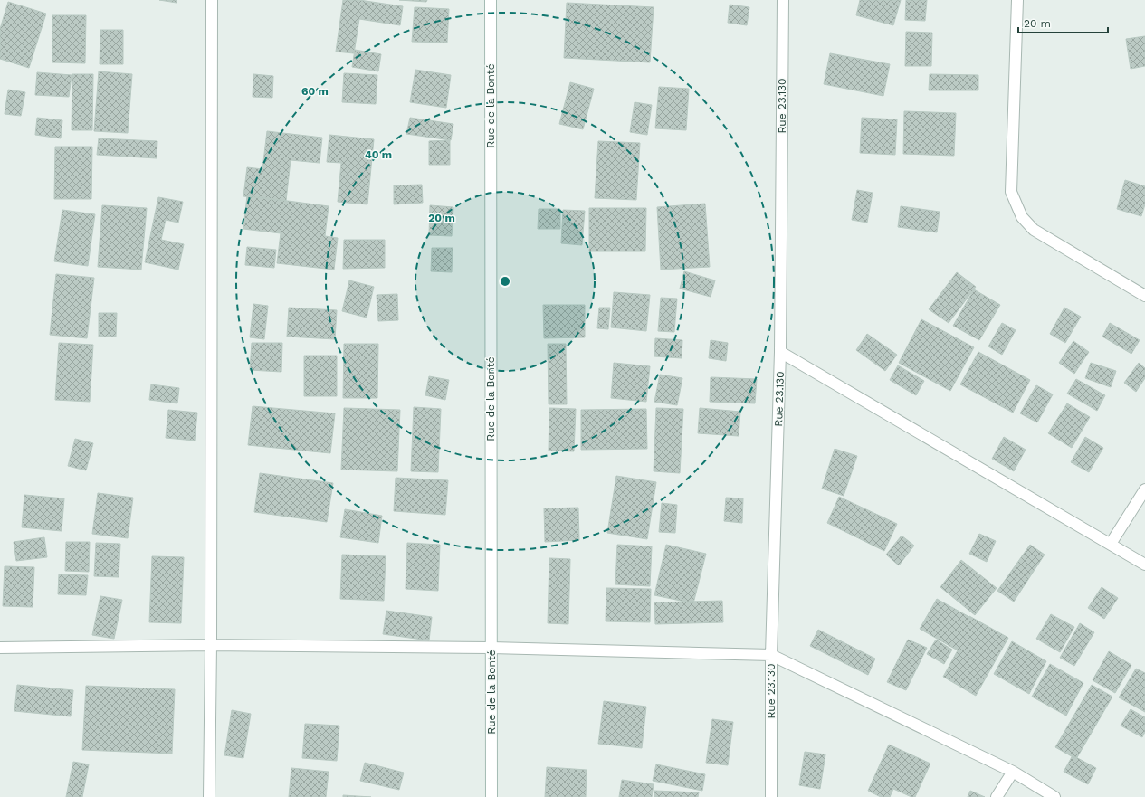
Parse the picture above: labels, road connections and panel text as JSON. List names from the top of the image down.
{
  "streets": {
    "street": ["Rue de la Bonté", "Rue 23.130"]
  },
  "scale_bar": "20 m",
  "rings": ["60 m", "40 m", "20 m"]
}
